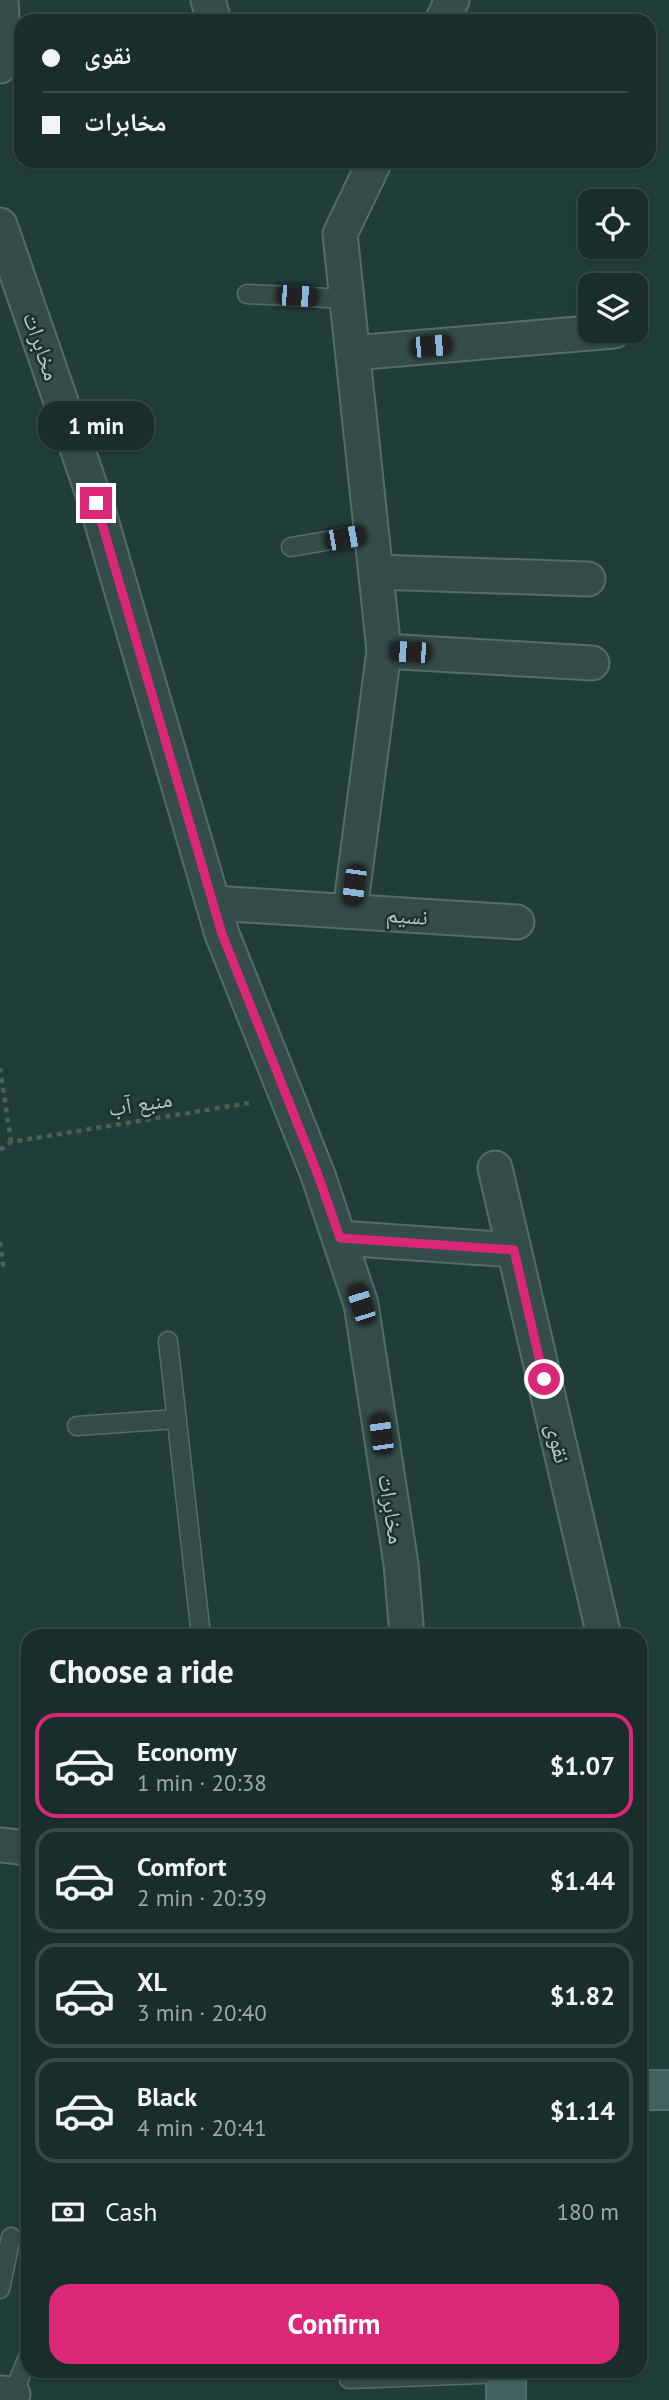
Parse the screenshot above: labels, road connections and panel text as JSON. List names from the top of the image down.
{
  "streets": {
    "street": ["مخابرات", "نسیم", "نقوی"],
    "path": ["منبع آب"]
  },
  "crossings": [
    ["مخابرات", "نسیم"],
    ["مخابرات", "منبع آب"]
  ],
  "page": {
    "banner": ["نقوی", "مخابرات"],
    "bubble": "1 min",
    "heading": "Choose a ride",
    "list": [
      {
        "name": "Economy",
        "note": "1 min · 20:38",
        "value": "$1.07"
      },
      {
        "name": "Comfort",
        "note": "2 min · 20:39",
        "value": "$1.44"
      },
      {
        "name": "XL",
        "note": "3 min · 20:40",
        "value": "$1.82"
      },
      {
        "name": "Black",
        "note": "4 min · 20:41",
        "value": "$1.14"
      }
    ],
    "pay": ["Cash", "180 m"],
    "buttons": "Confirm"
  }
}
